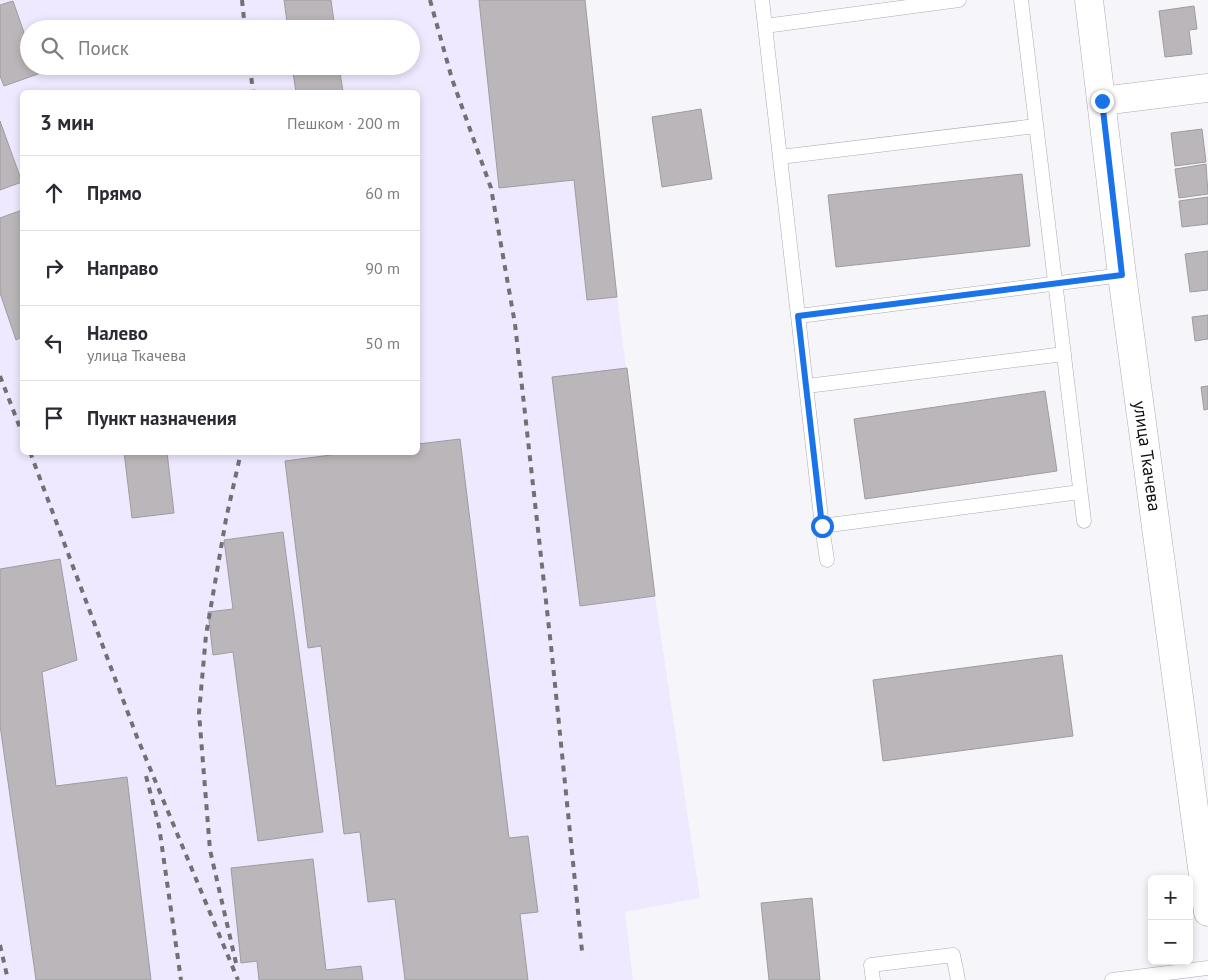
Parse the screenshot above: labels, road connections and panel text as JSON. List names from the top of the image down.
{
  "streets": {
    "street": ["улица Ткачева"]
  },
  "page": {
    "search": "Поиск",
    "heading": ["3 мин", "Пешком · 200 m"],
    "list": [
      ["Прямо", "60 m"],
      ["Направо", "90 m"],
      ["Налево", "улица Ткачева", "50 m"],
      "Пункт назначения"
    ],
    "map_buttons": ["+", "−"]
  }
}
